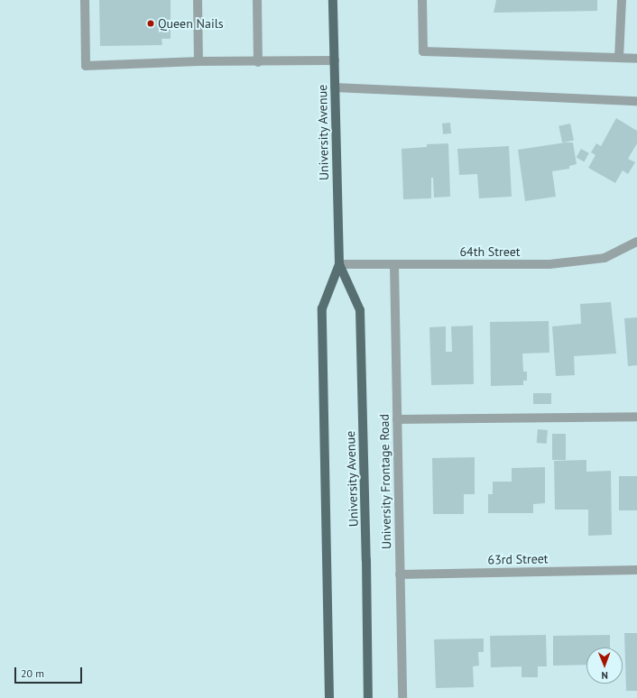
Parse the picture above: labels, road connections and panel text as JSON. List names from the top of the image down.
{
  "streets": {
    "main road": ["University Avenue"],
    "street": ["64th Street", "University Frontage Road", "63rd Street"]
  },
  "crossings": [
    ["University Avenue", "64th Street"],
    ["64th Street", "University Frontage Road"],
    ["University Frontage Road", "63rd Street"]
  ],
  "places": ["Queen Nails"],
  "scale_bar": "20 m",
  "north": "bottom"
}
